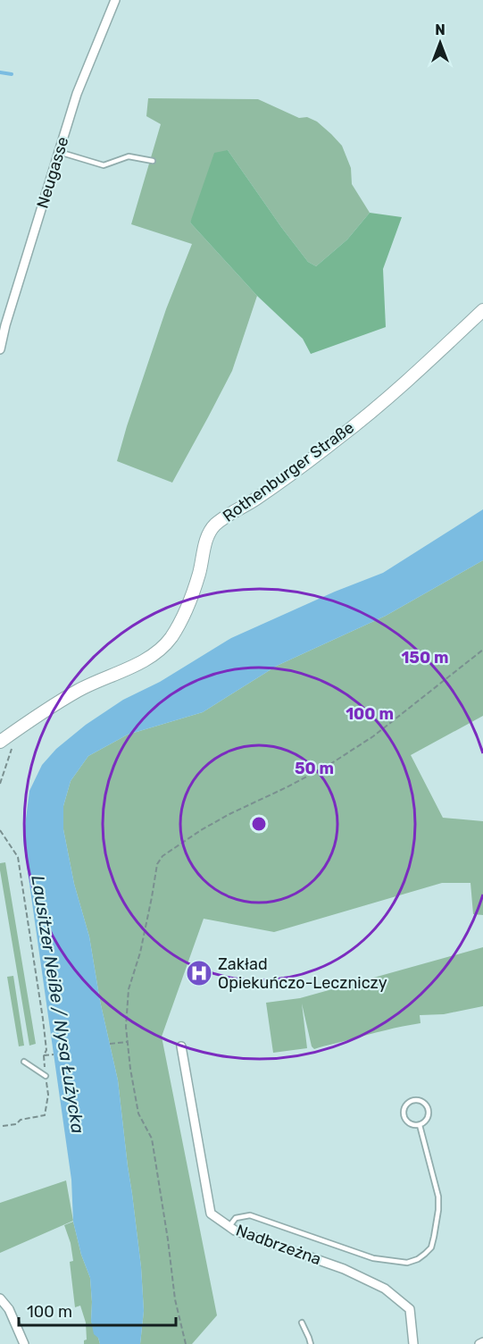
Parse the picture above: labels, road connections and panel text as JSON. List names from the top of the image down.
{
  "streets": {
    "street": ["Neugasse", "Rothenburger Straße", "Nadbrzeżna"]
  },
  "water": ["Lausitzer Neiße / Nysa Łużycka"],
  "places": {
    "hospital": ["Zakład Opiekuńczo-Leczniczy"]
  },
  "scale_bar": "100 m",
  "north": "top",
  "rings": ["150 m", "100 m", "50 m"]
}
